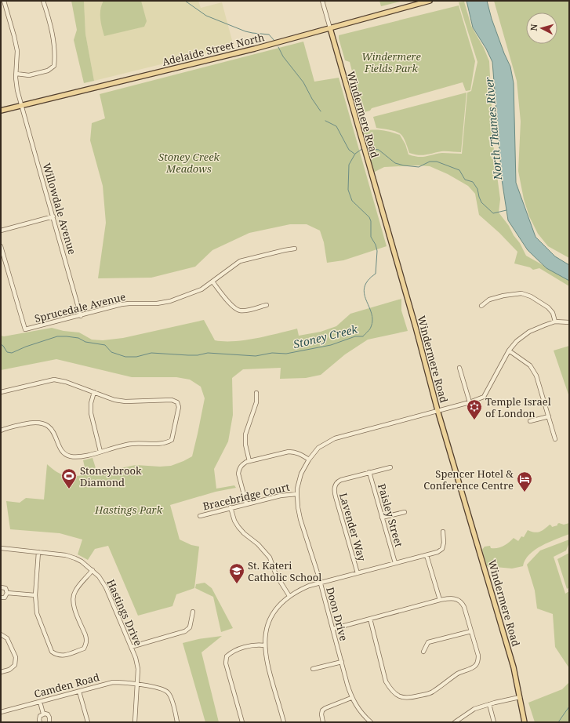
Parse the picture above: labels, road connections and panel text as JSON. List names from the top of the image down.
{
  "streets": {
    "main road": ["Adelaide Street North", "Windermere Road"],
    "street": [
      "Willowdale Avenue",
      "Sprucedale Avenue",
      "Bracebridge Court",
      "Paisley Street",
      "Lavender Way",
      "Hastings Drive",
      "Doon Drive",
      "Camden Road"
    ]
  },
  "crossings": [
    ["Adelaide Street North", "Windermere Road"],
    ["Adelaide Street North", "Willowdale Avenue"],
    ["Windermere Road", "Doon Drive"],
    ["Willowdale Avenue", "Sprucedale Avenue"],
    ["Bracebridge Court", "Doon Drive"],
    ["Paisley Street", "Lavender Way"],
    ["Hastings Drive", "Camden Road"]
  ],
  "water": ["North Thames River", "Stoney Creek"],
  "parks": ["Windermere Fields Park", "Stoney Creek Meadows", "Hastings Park"],
  "places": {
    "synagogue": ["Temple Israel of London"],
    "sports": ["Stoneybrook Diamond"],
    "hotel": ["Spencer Hotel & Conference Centre"],
    "school or university": ["St. Kateri Catholic School"]
  },
  "north": "left"
}
